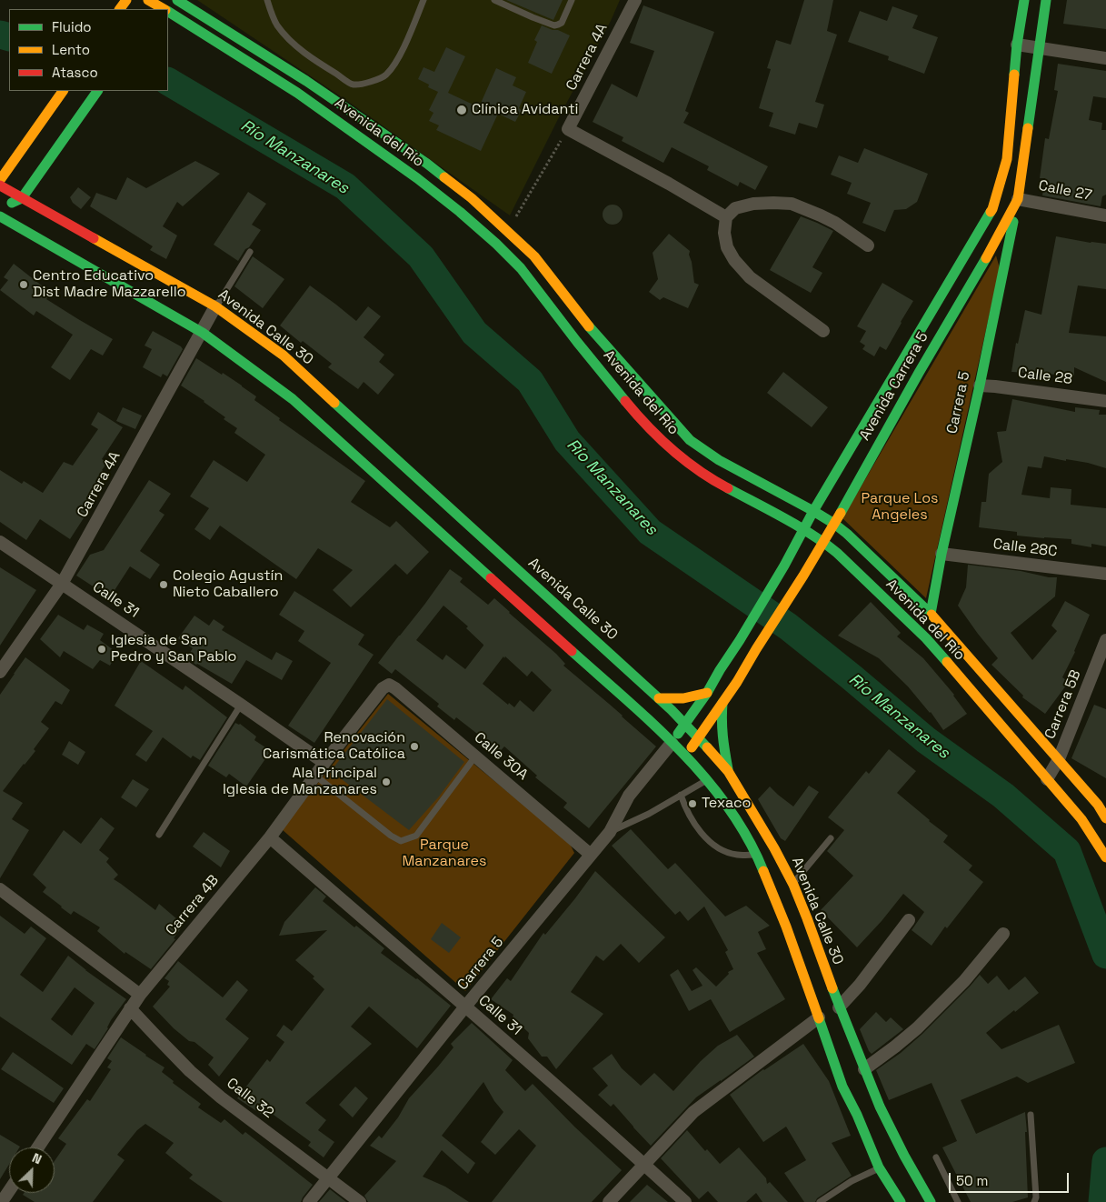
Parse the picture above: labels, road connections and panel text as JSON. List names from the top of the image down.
{
  "streets": {
    "main road": [
      "Avenida del Río",
      "Avenida Calle 30",
      "Avenida Carrera 5",
      "Carrera 5"
    ],
    "street": [
      "Carrera 4A",
      "Calle 27",
      "Calle 28",
      "Calle 28C",
      "Calle 31",
      "Carrera 5B",
      "Calle 30A",
      "Carrera 4B",
      "Calle 32"
    ]
  },
  "crossings": [
    ["Carrera 4A", "Avenida Calle 30"],
    ["Carrera 4A", "Calle 31"],
    ["Avenida del Río", "Avenida Carrera 5"],
    ["Avenida del Río", "Carrera 5"],
    ["Avenida del Río", "Carrera 5B"],
    ["Calle 27", "Avenida Carrera 5"],
    ["Calle 27", "Carrera 5"],
    ["Avenida Calle 30", "Avenida Carrera 5"],
    ["Calle 28", "Carrera 5"],
    ["Avenida Carrera 5", "Carrera 5"],
    ["Carrera 5", "Calle 28C"],
    ["Carrera 5", "Calle 31"],
    ["Carrera 5", "Calle 30A"],
    ["Carrera 5", "Calle 32"],
    ["Calle 31", "Carrera 4B"],
    ["Calle 30A", "Carrera 4B"],
    ["Carrera 4B", "Calle 32"]
  ],
  "water": ["Río Manzanares"],
  "parks": ["Parque Los Angeles", "Parque Manzanares"],
  "places": [
    "Clínica Avidanti",
    "Centro Educativo Dist Madre Mazzarello",
    "Colegio Agustín Nieto Caballero",
    "Iglesia de San Pedro y San Pablo",
    "Renovación Carismática Católica",
    "Ala Principal Iglesia de Manzanares",
    "Texaco"
  ],
  "legend": ["Fluido", "Lento", "Atasco"],
  "scale_bar": "50 m",
  "north": "top right"
}
